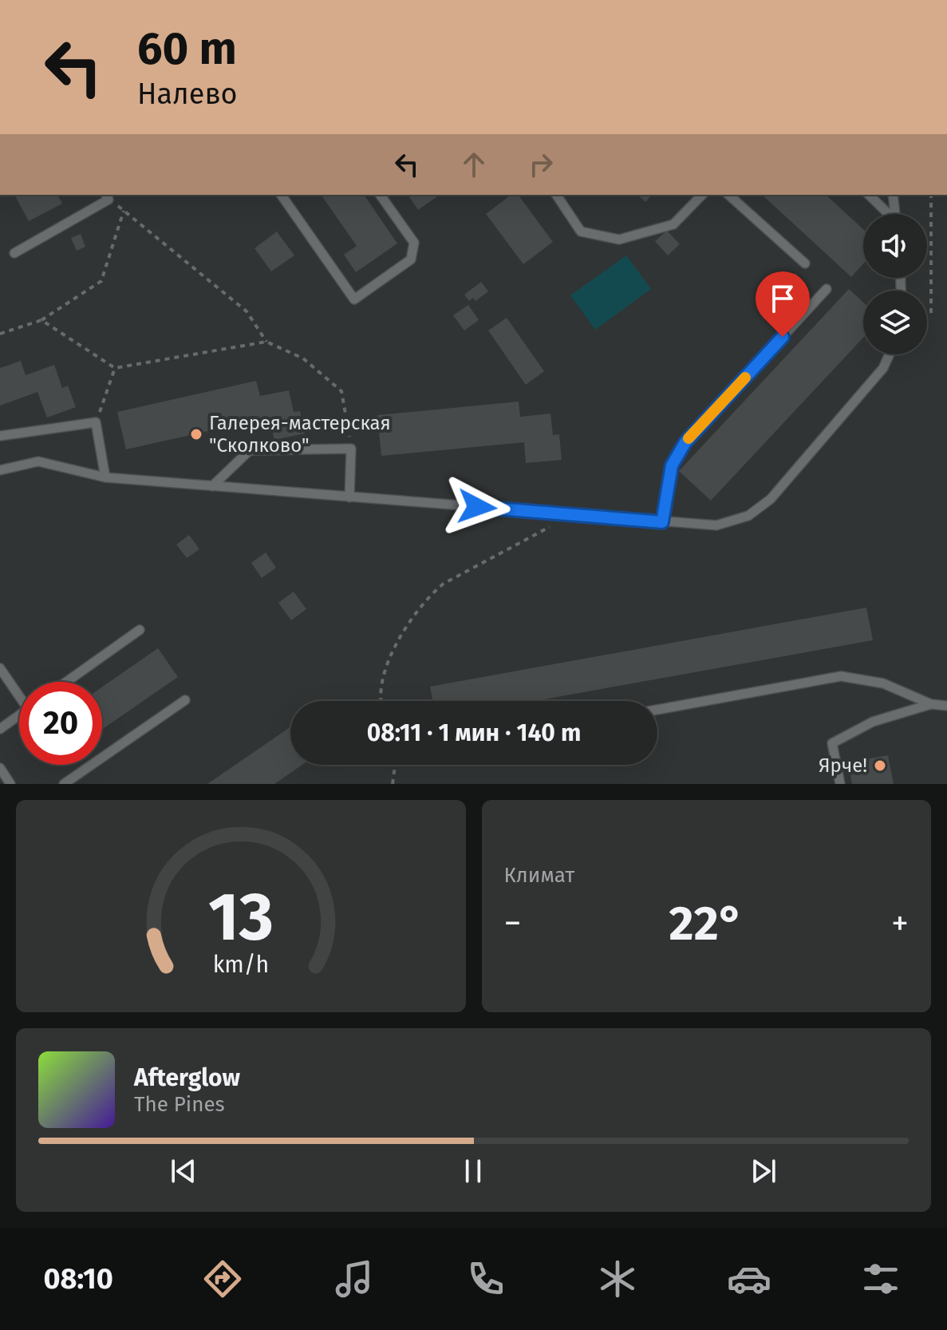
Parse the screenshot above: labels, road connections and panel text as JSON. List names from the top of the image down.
{
  "places": ["Галерея-мастерская \"Сколково\"", "Ярче!"],
  "page": {
    "turn": ["60 m", "Налево"],
    "limit": "20",
    "trip": "08:11 · 1 мин · 140 m",
    "tile": "Климат",
    "heat": ["−", "22°", "+"],
    "song": ["Afterglow", "The Pines"],
    "tabs": "08:10",
    "gauge": ["13", "km/h"]
  }
}
